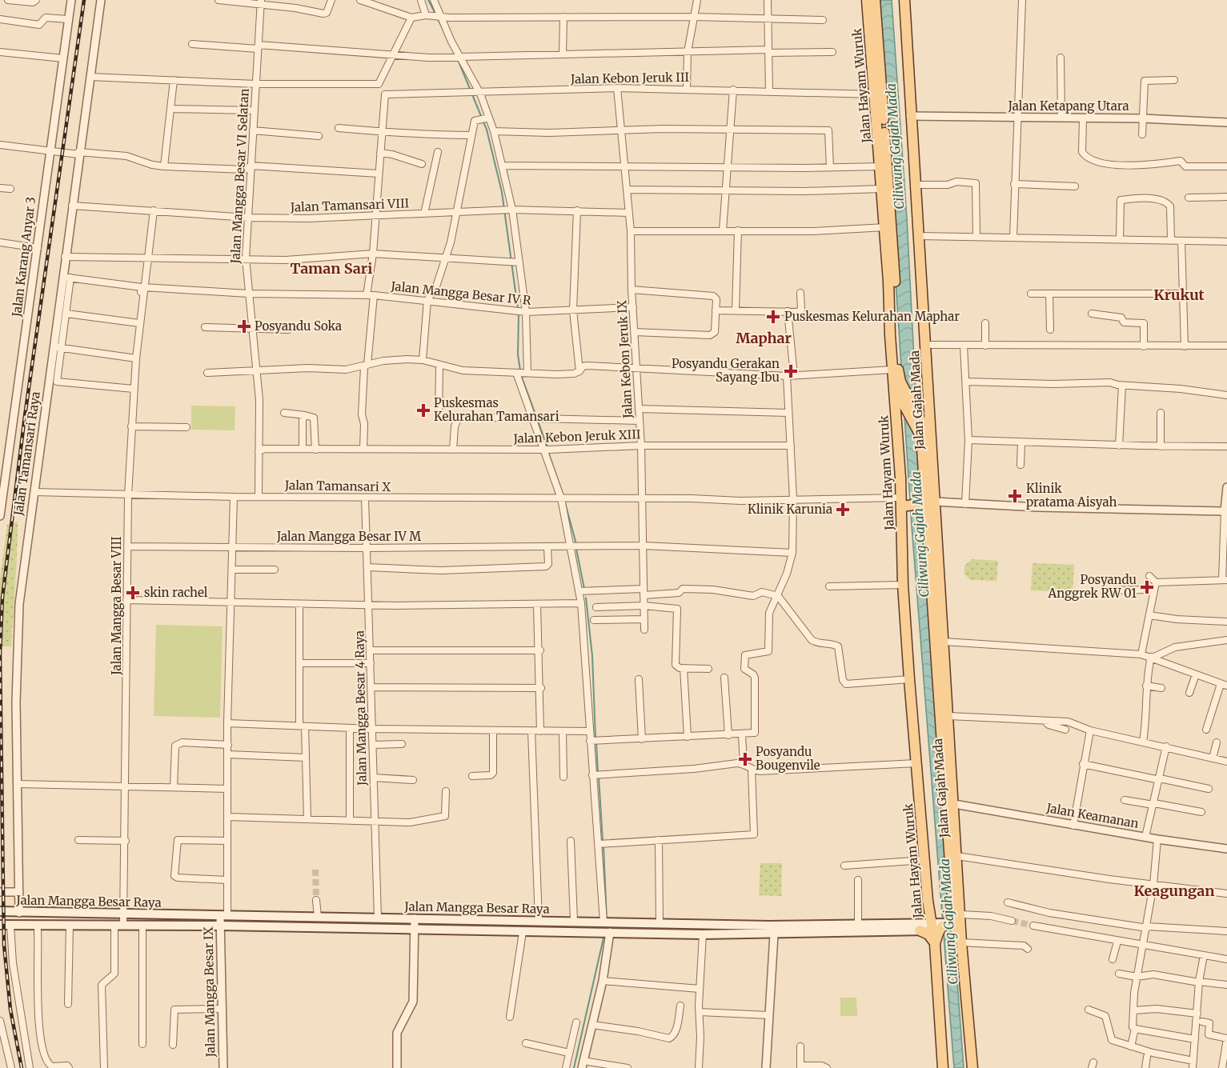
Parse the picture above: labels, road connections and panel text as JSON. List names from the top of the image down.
{
  "streets": {
    "main road": ["Jalan Hayam Wuruk", "Jalan Gajah Mada", "Jalan Mangga Besar Raya"],
    "street": [
      "Jalan Kebon Jeruk III",
      "Jalan Ketapang Utara",
      "Jalan Mangga Besar VI Selatan",
      "Jalan Tamansari VIII",
      "Jalan Karang Anyar 3",
      "Jalan Mangga Besar IV R",
      "Jalan Kebon Jeruk IX",
      "Jalan Kebon Jeruk XIII",
      "Jalan Tamansari Raya",
      "Jalan Tamansari X",
      "Jalan Mangga Besar IV M",
      "Jalan Mangga Besar VIII",
      "Jalan Mangga Besar 4 Raya",
      "Jalan Keamanan",
      "Jalan Mangga Besar IX"
    ]
  },
  "crossings": [
    ["Jalan Kebon Jeruk III", "Jalan Hayam Wuruk"],
    ["Jalan Kebon Jeruk III", "Jalan Kebon Jeruk IX"],
    ["Jalan Hayam Wuruk", "Jalan Gajah Mada"],
    ["Jalan Hayam Wuruk", "Jalan Tamansari X"],
    ["Jalan Hayam Wuruk", "Jalan Mangga Besar Raya"],
    ["Jalan Ketapang Utara", "Jalan Gajah Mada"],
    ["Jalan Mangga Besar VI Selatan", "Jalan Tamansari VIII"],
    ["Jalan Mangga Besar VI Selatan", "Jalan Mangga Besar IV R"],
    ["Jalan Mangga Besar VI Selatan", "Jalan Kebon Jeruk XIII"],
    ["Jalan Mangga Besar VI Selatan", "Jalan Tamansari X"],
    ["Jalan Tamansari VIII", "Jalan Kebon Jeruk IX"],
    ["Jalan Tamansari VIII", "Jalan Tamansari Raya"],
    ["Jalan Tamansari VIII", "Jalan Mangga Besar VIII"],
    ["Jalan Mangga Besar IV R", "Jalan Kebon Jeruk IX"],
    ["Jalan Mangga Besar IV R", "Jalan Tamansari Raya"],
    ["Jalan Mangga Besar IV R", "Jalan Mangga Besar VIII"],
    ["Jalan Kebon Jeruk IX", "Jalan Kebon Jeruk XIII"],
    ["Jalan Kebon Jeruk IX", "Jalan Tamansari X"],
    ["Jalan Kebon Jeruk IX", "Jalan Mangga Besar IV M"],
    ["Jalan Gajah Mada", "Jalan Keamanan"],
    ["Jalan Gajah Mada", "Jalan Mangga Besar Raya"],
    ["Jalan Tamansari Raya", "Jalan Tamansari X"],
    ["Jalan Tamansari Raya", "Jalan Mangga Besar Raya"],
    ["Jalan Tamansari X", "Jalan Mangga Besar VIII"],
    ["Jalan Tamansari X", "Jalan Mangga Besar 4 Raya"],
    ["Jalan Mangga Besar IV M", "Jalan Mangga Besar VIII"],
    ["Jalan Mangga Besar IV M", "Jalan Mangga Besar 4 Raya"],
    ["Jalan Mangga Besar VIII", "Jalan Mangga Besar Raya"],
    ["Jalan Mangga Besar 4 Raya", "Jalan Mangga Besar Raya"],
    ["Jalan Mangga Besar Raya", "Jalan Mangga Besar IX"]
  ],
  "districts": [
    "Taman Sari",
    "Krukut",
    "Maphar",
    "Keagungan"
  ],
  "water": ["Ciliwung Gajah Mada"],
  "places": {
    "health": [
      "Puskesmas Kelurahan Maphar",
      "Posyandu Soka",
      "Posyandu Gerakan Sayang Ibu",
      "Puskesmas Kelurahan Tamansari",
      "Klinik pratama Aisyah",
      "Klinik Karunia",
      "Posyandu Anggrek RW 01",
      "skin rachel",
      "Posyandu Bougenvile"
    ]
  }
}
